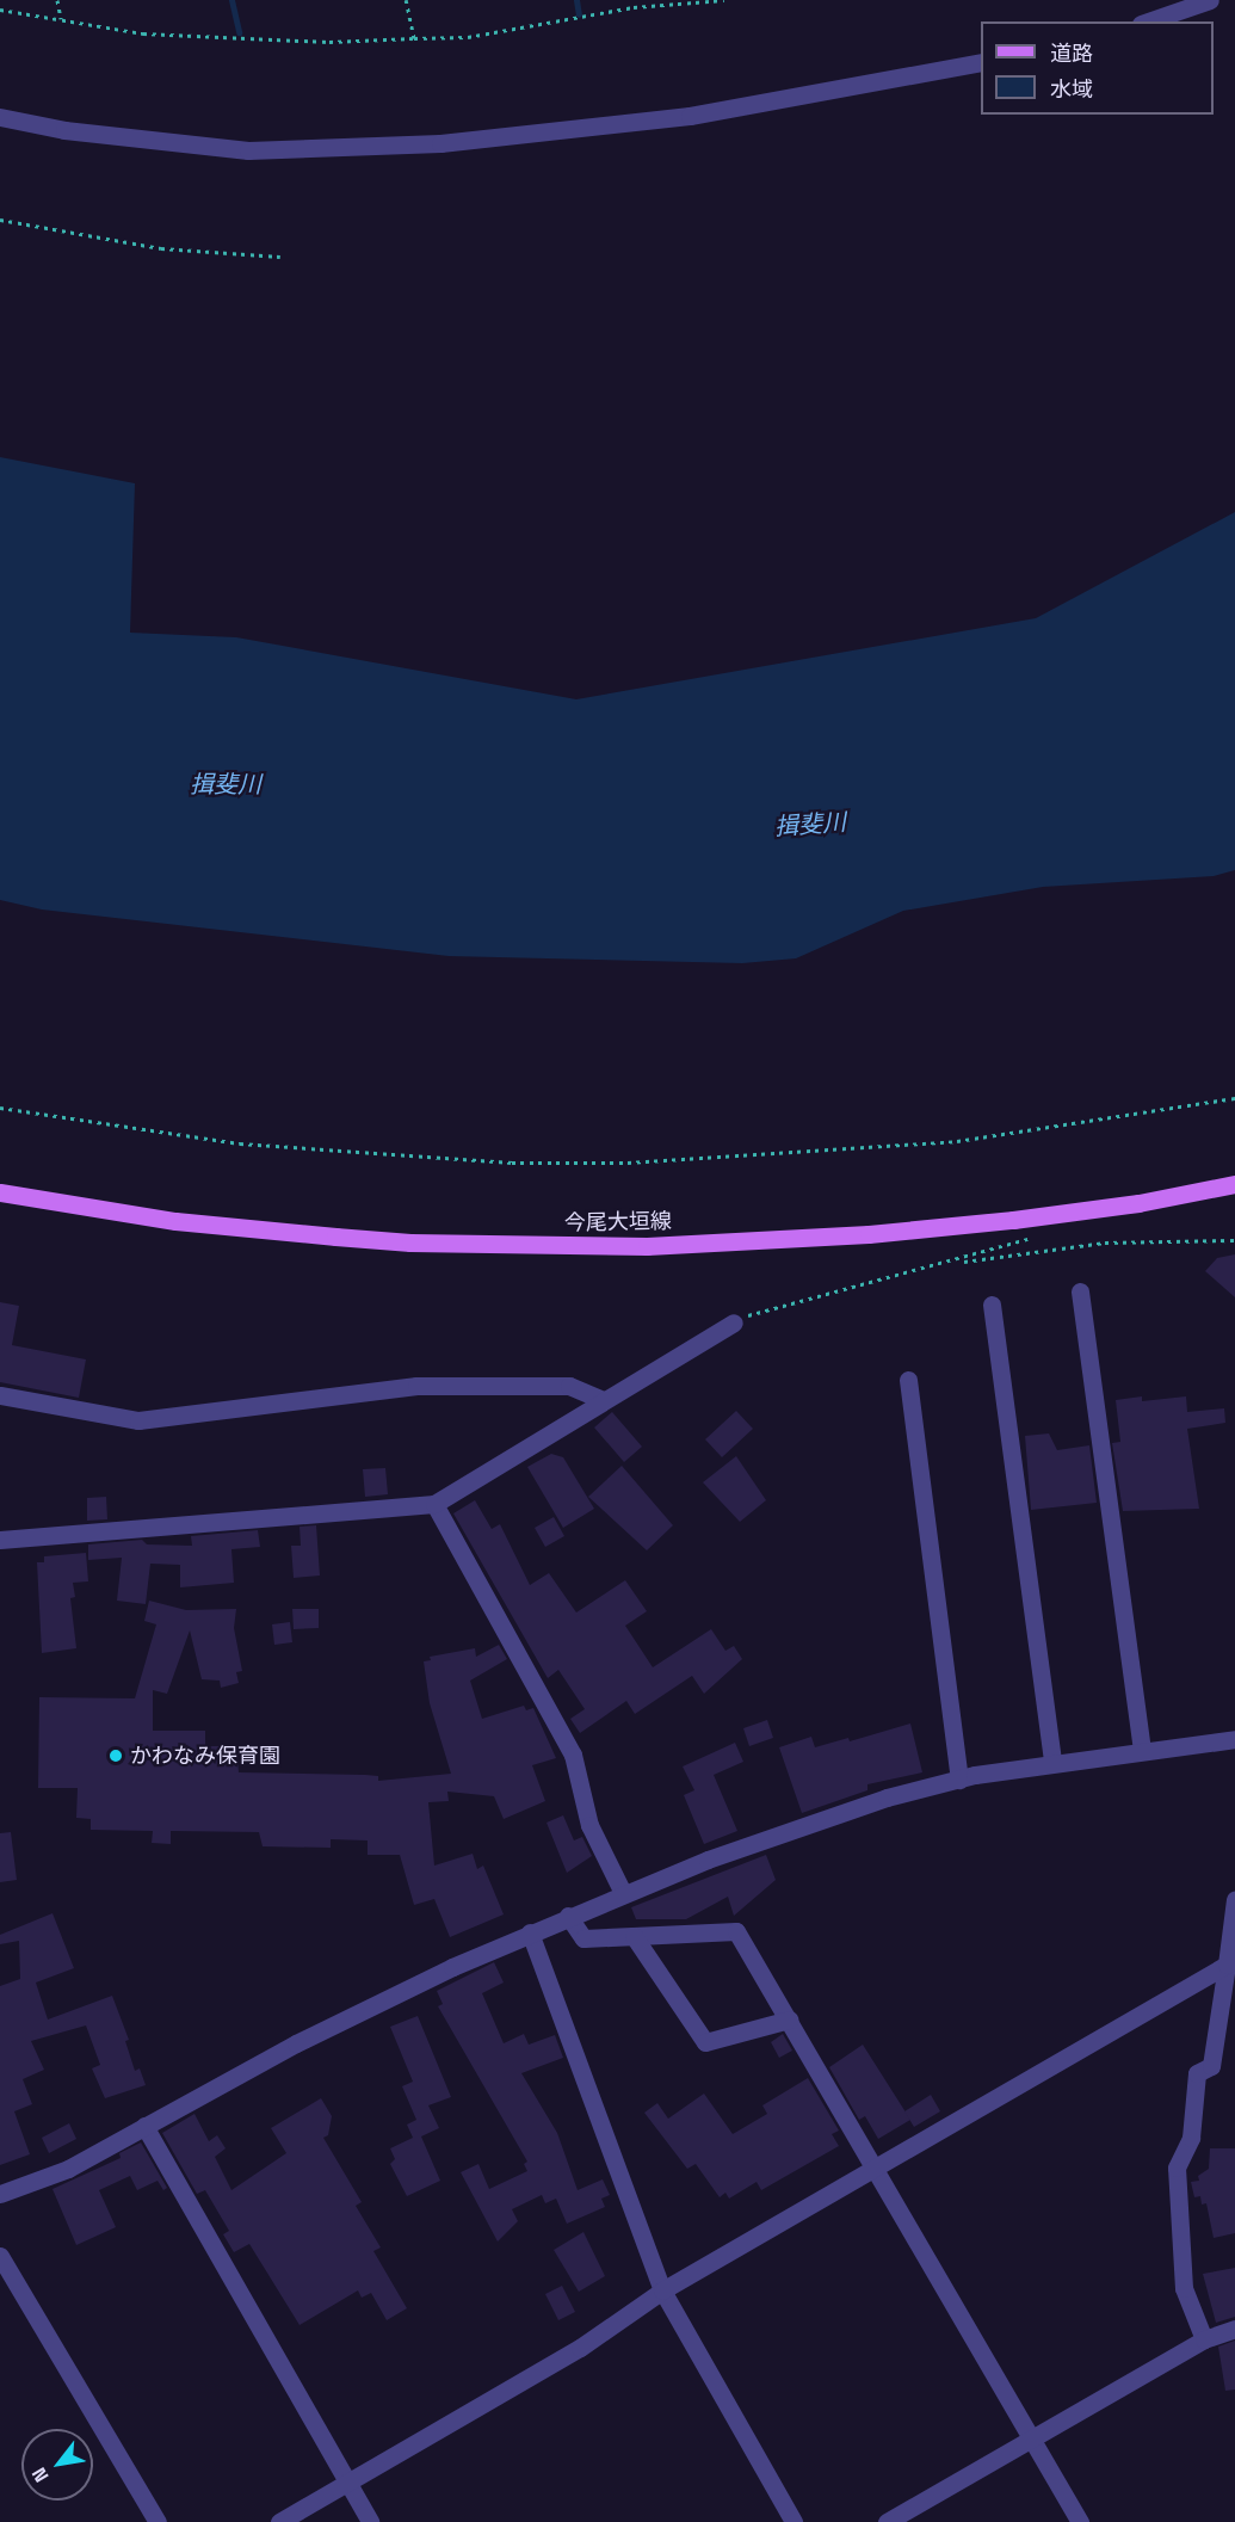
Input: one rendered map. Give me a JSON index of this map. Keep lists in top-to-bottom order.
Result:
{
  "streets": {
    "main road": ["今尾大垣線"]
  },
  "water": ["揖斐川"],
  "places": ["かわなみ保育園"],
  "legend": ["道路", "水域"],
  "north": "bottom left"
}
